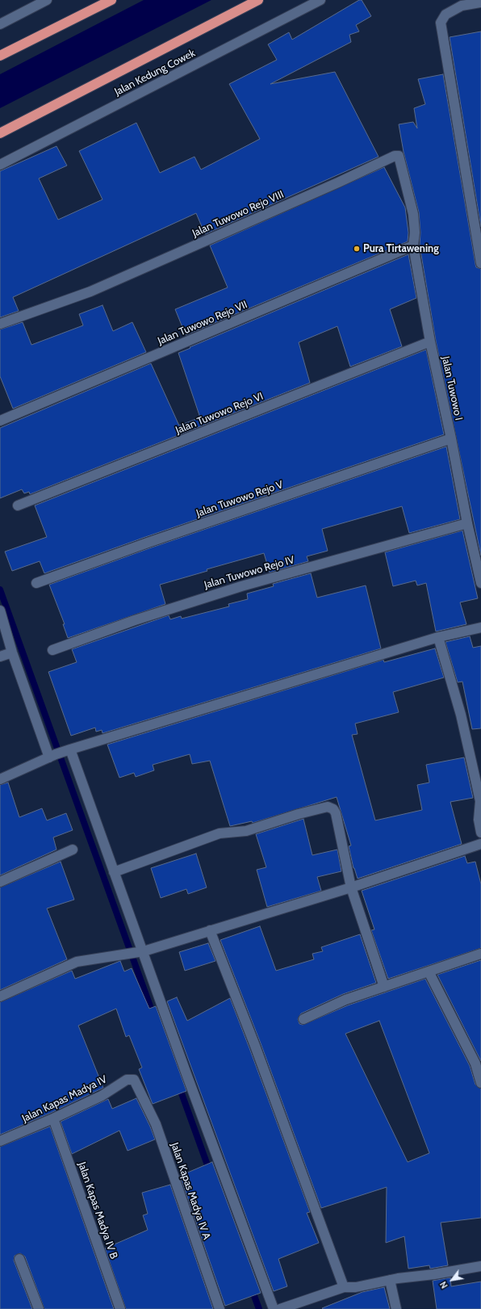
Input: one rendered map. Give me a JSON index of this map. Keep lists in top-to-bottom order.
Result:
{
  "streets": {
    "highway": ["Jalan Kedung Cowek"],
    "street": [
      "Jalan Tuwowo Rejo VIII",
      "Jalan Tuwowo Rejo VII",
      "Jalan Tuwowo I",
      "Jalan Tuwowo Rejo VI",
      "Jalan Tuwowo Rejo V",
      "Jalan Tuwowo Rejo IV",
      "Jalan Kapas Madya IV",
      "Jalan Kapas Madya IV A",
      "Jalan Kapas Madya IV B"
    ]
  },
  "crossings": [
    ["Jalan Tuwowo Rejo VIII", "Jalan Tuwowo Rejo VII"],
    ["Jalan Tuwowo Rejo VIII", "Jalan Tuwowo I"],
    ["Jalan Tuwowo Rejo VII", "Jalan Tuwowo I"],
    ["Jalan Tuwowo I", "Jalan Tuwowo Rejo VI"],
    ["Jalan Tuwowo I", "Jalan Tuwowo Rejo V"],
    ["Jalan Tuwowo I", "Jalan Tuwowo Rejo IV"],
    ["Jalan Kapas Madya IV", "Jalan Kapas Madya IV A"],
    ["Jalan Kapas Madya IV", "Jalan Kapas Madya IV B"]
  ],
  "places": ["Pura Tirtawening"],
  "north": "bottom left"
}
